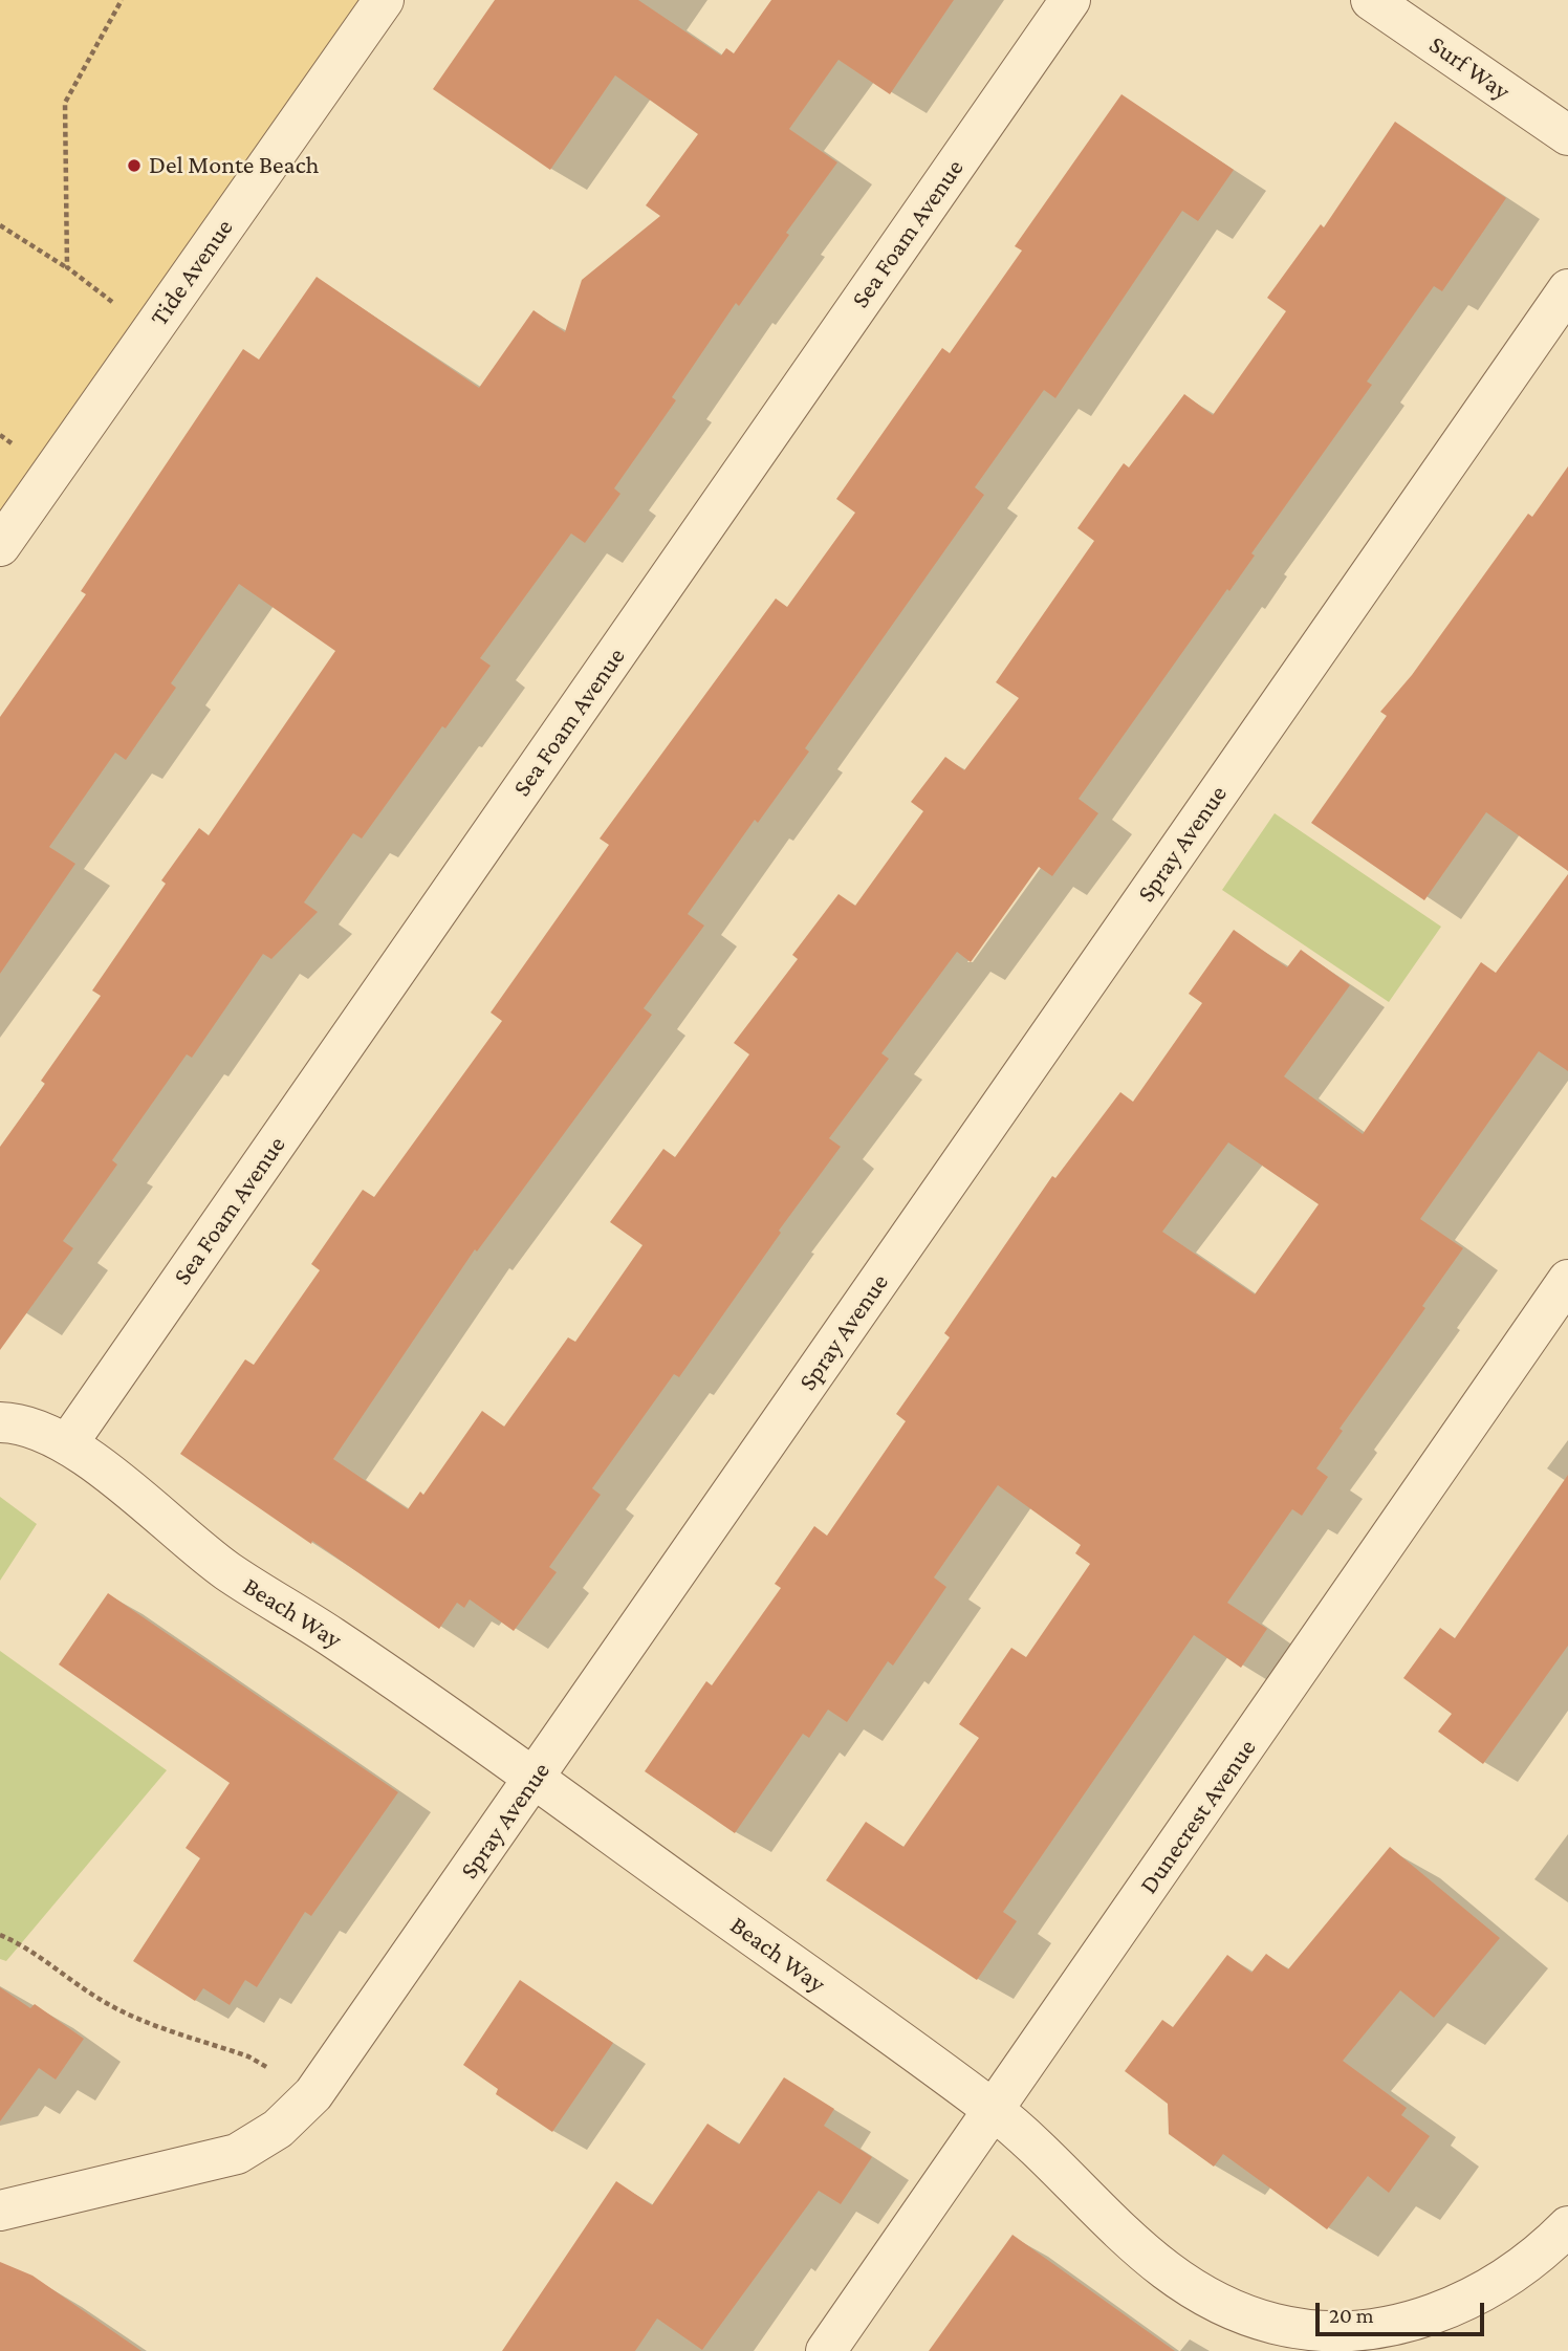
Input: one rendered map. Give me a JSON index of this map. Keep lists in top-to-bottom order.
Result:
{
  "streets": {
    "street": [
      "Surf Way",
      "Sea Foam Avenue",
      "Tide Avenue",
      "Spray Avenue",
      "Beach Way",
      "Dunecrest Avenue"
    ]
  },
  "crossings": [
    ["Sea Foam Avenue", "Beach Way"],
    ["Spray Avenue", "Beach Way"],
    ["Beach Way", "Dunecrest Avenue"]
  ],
  "places": ["Del Monte Beach"],
  "scale_bar": "20 m"
}
